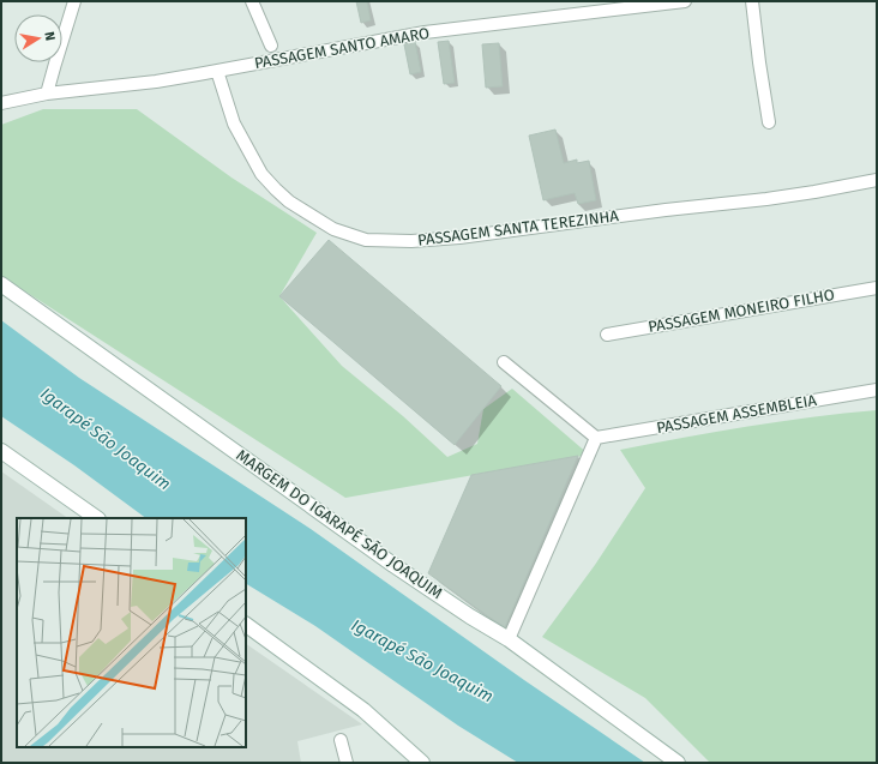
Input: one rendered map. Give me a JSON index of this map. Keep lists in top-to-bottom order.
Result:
{
  "streets": {
    "street": [
      "PASSAGEM SANTO AMARO",
      "PASSAGEM SANTA TEREZINHA",
      "PASSAGEM MONEIRO FILHO",
      "PASSAGEM ASSEMBLEIA",
      "MARGEM DO IGARAPÉ SÃO JOAQUIM"
    ]
  },
  "crossings": [
    ["PASSAGEM SANTO AMARO", "PASSAGEM SANTA TEREZINHA"]
  ],
  "water": ["Igarapé São Joaquim"],
  "north": "right"
}
